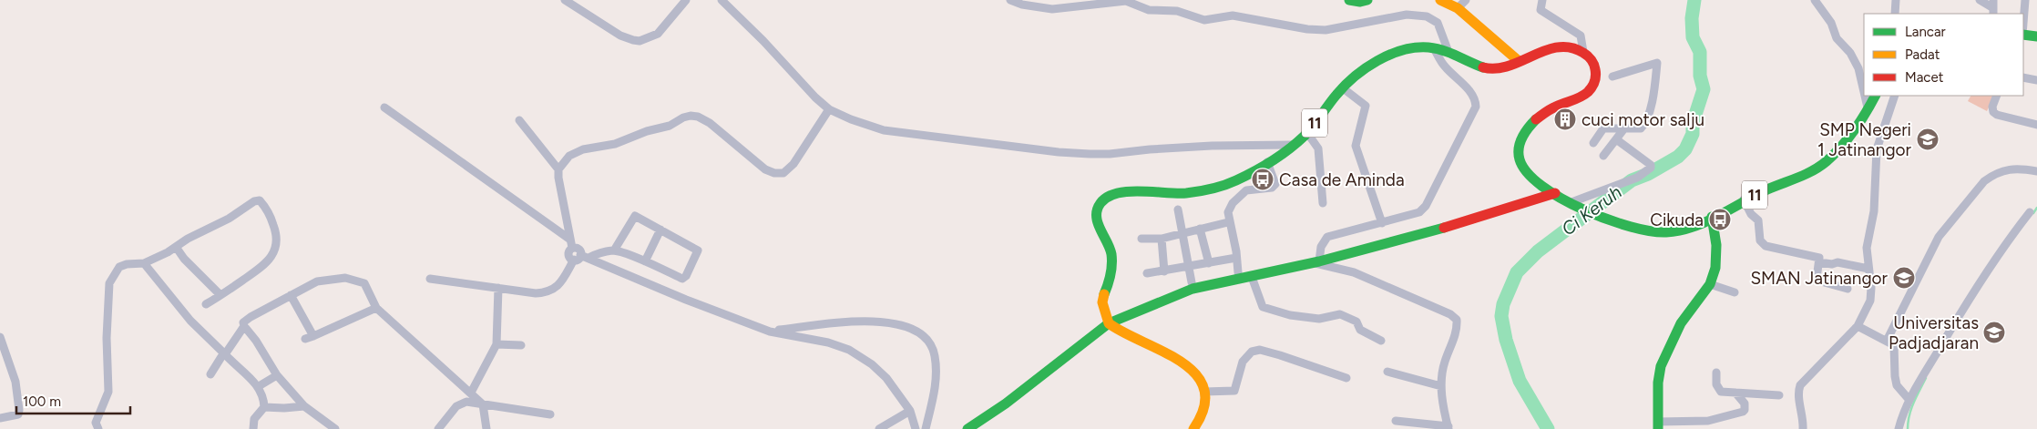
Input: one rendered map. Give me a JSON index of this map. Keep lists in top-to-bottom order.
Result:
{
  "streets": {
    "main road": ["11"]
  },
  "water": ["Ci Keruh"],
  "places": {
    "building": ["cuci motor salju"],
    "school or university": ["SMP Negeri 1 Jatinangor", "SMAN Jatinangor", "Universitas Padjadjaran"],
    "bus stop": ["Casa de Aminda", "Cikuda"]
  },
  "legend": ["Lancar", "Padat", "Macet"],
  "scale_bar": "100 m"
}
